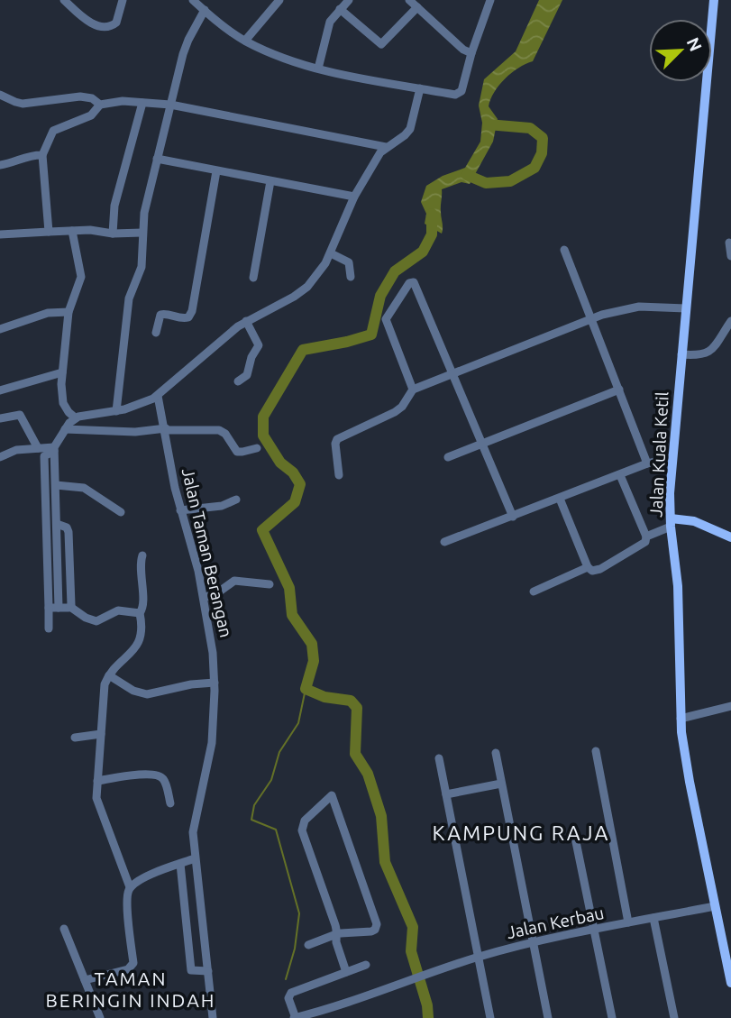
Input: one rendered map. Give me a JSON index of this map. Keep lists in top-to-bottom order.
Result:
{
  "streets": {
    "main road": ["Jalan Kuala Ketil"],
    "street": ["Jalan Taman Berangan", "Jalan Kerbau"]
  },
  "crossings": [
    ["Jalan Kuala Ketil", "Jalan Kerbau"]
  ],
  "districts": ["KAMPUNG RAJA", "TAMAN BERINGIN INDAH"],
  "north": "top right"
}
